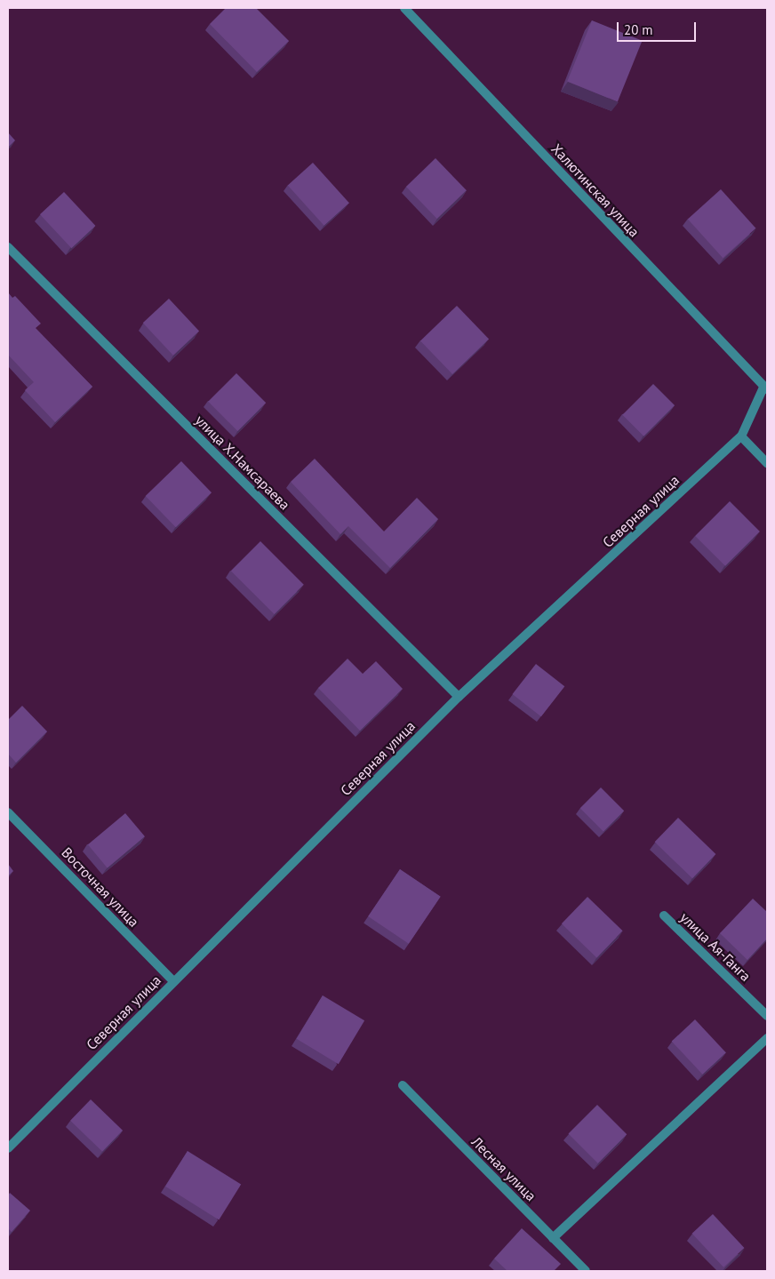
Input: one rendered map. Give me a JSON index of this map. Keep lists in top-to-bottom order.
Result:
{
  "streets": {
    "street": [
      "Халютинская улица",
      "улица Х.Намсараева",
      "Северная улица",
      "Восточная улица",
      "улица Ая-Ганга",
      "Лесная улица"
    ]
  },
  "crossings": [
    ["Халютинская улица", "Северная улица"],
    ["улица Х.Намсараева", "Северная улица"],
    ["Северная улица", "Восточная улица"]
  ],
  "scale_bar": "20 m"
}
